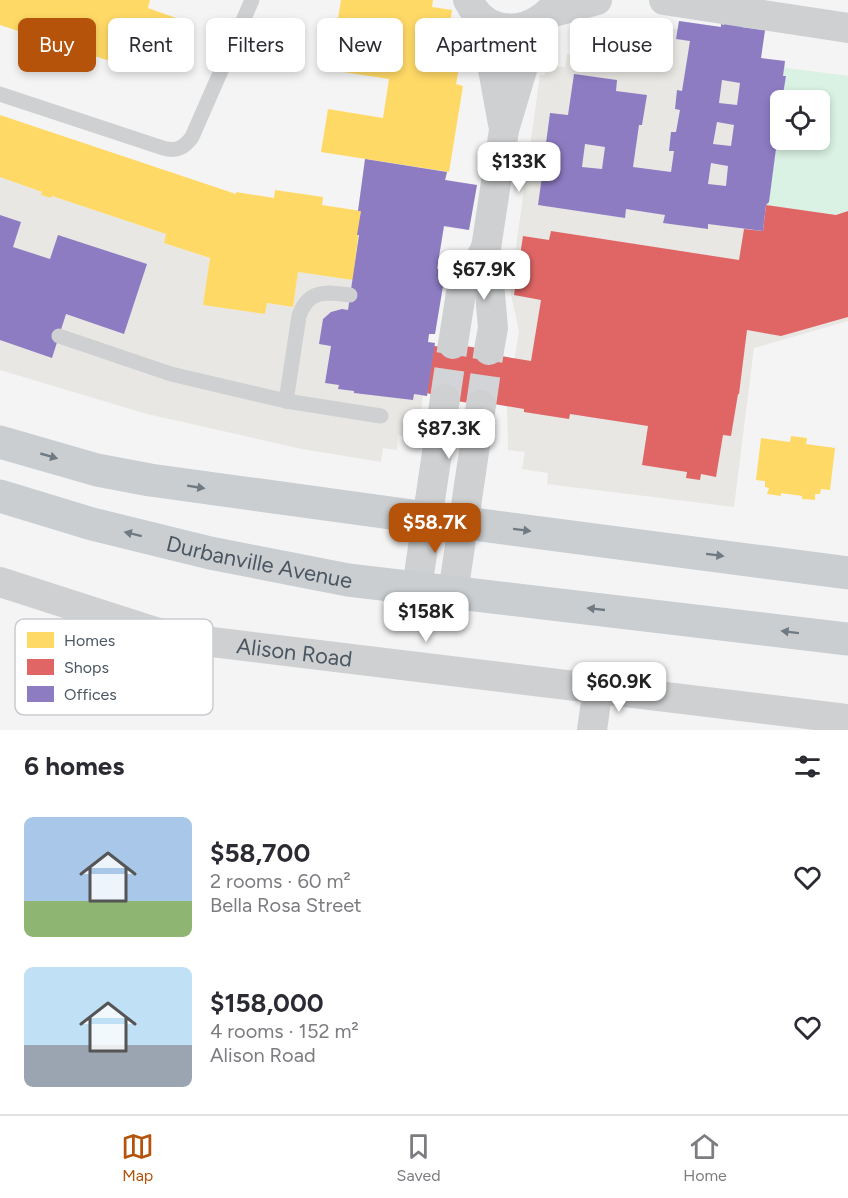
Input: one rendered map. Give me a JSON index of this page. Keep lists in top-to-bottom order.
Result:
{
  "streets": {
    "main road": ["Durbanville Avenue"],
    "street": ["Alison Road"]
  },
  "legend": ["Homes", "Shops", "Offices"],
  "page": {
    "chip": [
      "Buy",
      "Rent",
      "Filters",
      "New",
      "Apartment",
      "House"
    ],
    "price": [
      "$133K",
      "$67.9K",
      "$87.3K",
      "$58.7K",
      "$158K",
      "$60.9K"
    ],
    "heading": "6 homes",
    "list": [
      {
        "name": "$58,700",
        "note": "2 rooms · 60 m² · Bella Rosa Street"
      },
      {
        "name": "$158,000",
        "note": "4 rooms · 152 m² · Alison Road"
      }
    ],
    "tabs": ["Map", "Saved", "Home"]
  }
}
